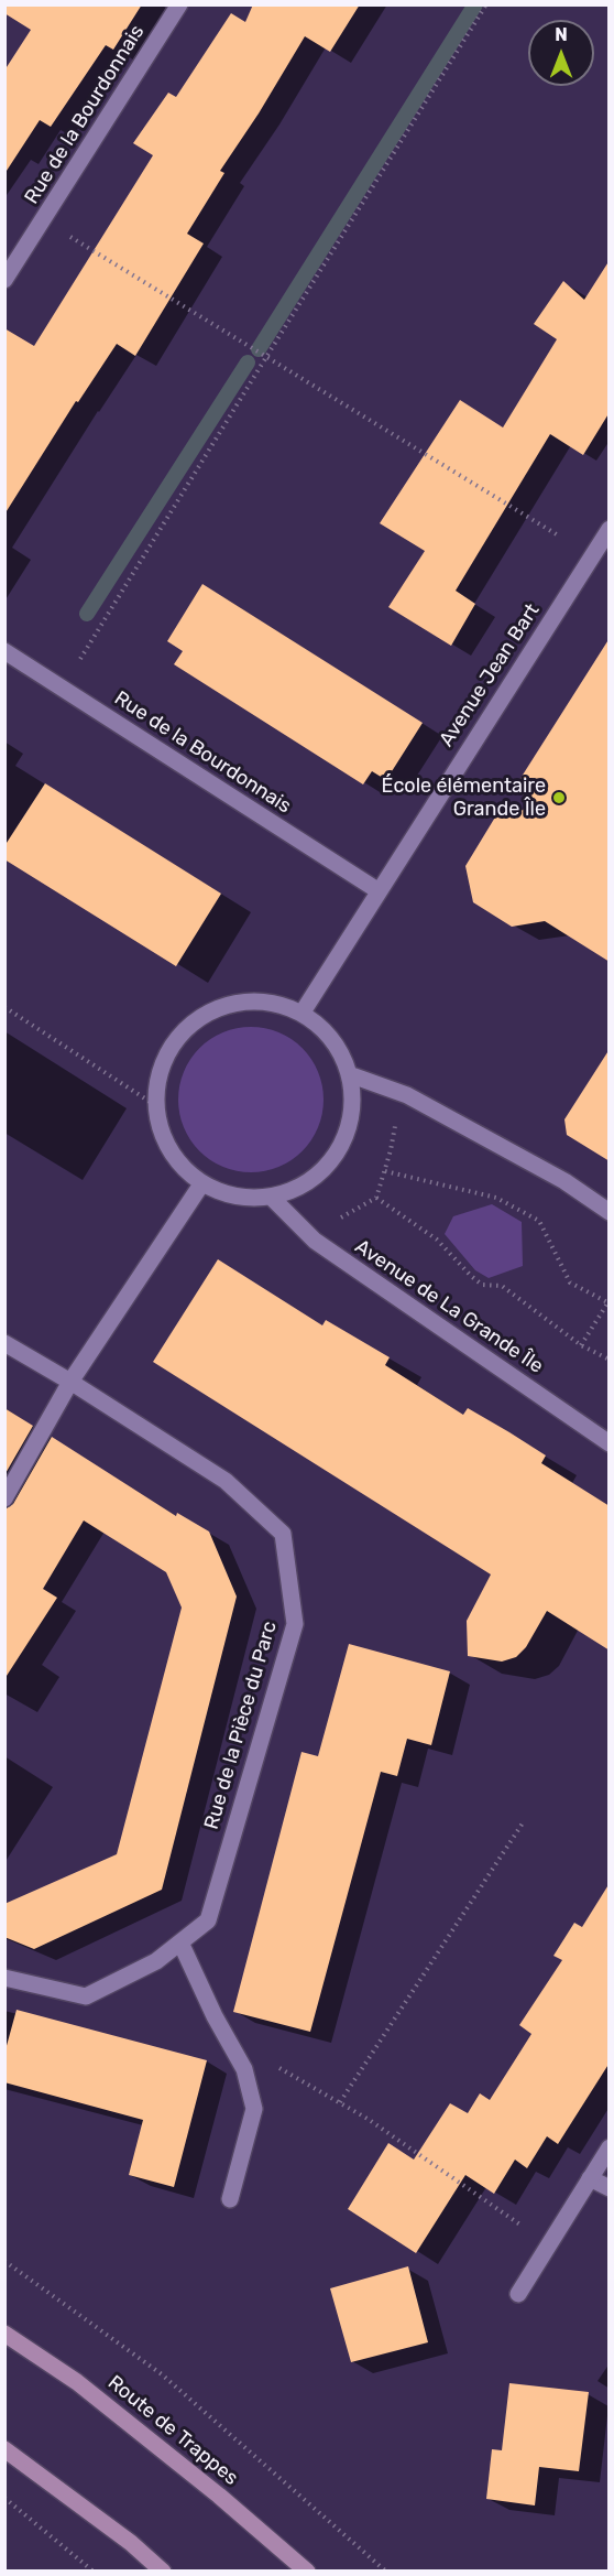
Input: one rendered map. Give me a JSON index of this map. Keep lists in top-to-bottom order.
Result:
{
  "streets": {
    "main road": ["Route de Trappes"],
    "street": [
      "Rue de la Bourdonnais",
      "Avenue Jean Bart",
      "Avenue de La Grande Île",
      "Rue de la Pièce du Parc"
    ]
  },
  "crossings": [
    ["Rue de la Bourdonnais", "Avenue Jean Bart"],
    ["Avenue Jean Bart", "Avenue de La Grande Île"]
  ],
  "places": ["École élémentaire Grande Île"],
  "north": "top"
}
